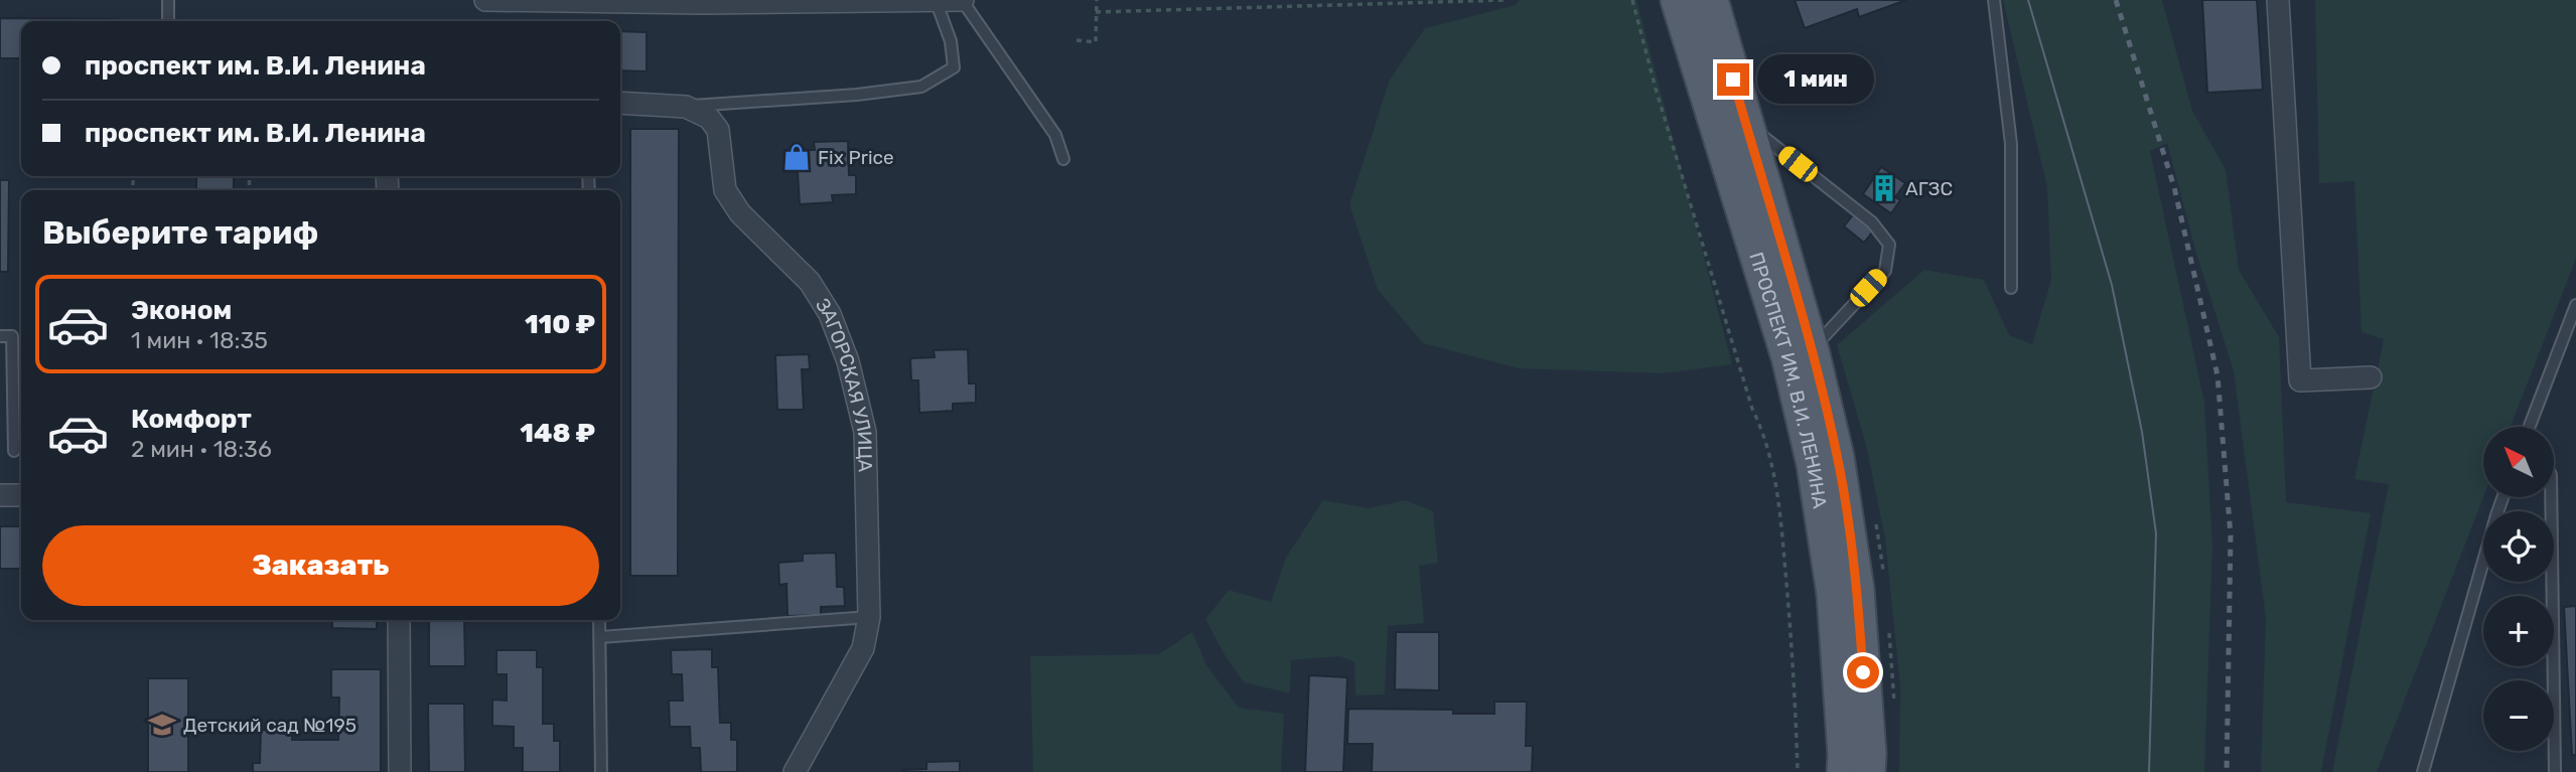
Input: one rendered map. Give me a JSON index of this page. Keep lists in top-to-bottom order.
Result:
{
  "streets": {
    "main road": ["ПРОСПЕКТ ИМ. В.И. ЛЕНИНА"],
    "street": ["ЗАГОРСКАЯ УЛИЦА"]
  },
  "places": {
    "shop": ["Fix Price"],
    "building": ["АГЗС"],
    "school or university": ["Детский сад №195"]
  },
  "north": "top left",
  "page": {
    "banner": ["проспект им. В.И. Ленина", "проспект им. В.И. Ленина"],
    "bubble": "1 мин",
    "heading": "Выберите тариф",
    "list": [
      {
        "name": "Эконом",
        "note": "1 мин · 18:35",
        "value": "110 ₽"
      },
      {
        "name": "Комфорт",
        "note": "2 мин · 18:36",
        "value": "148 ₽"
      }
    ],
    "map_buttons": ["+", "−"],
    "buttons": "Заказать"
  }
}
